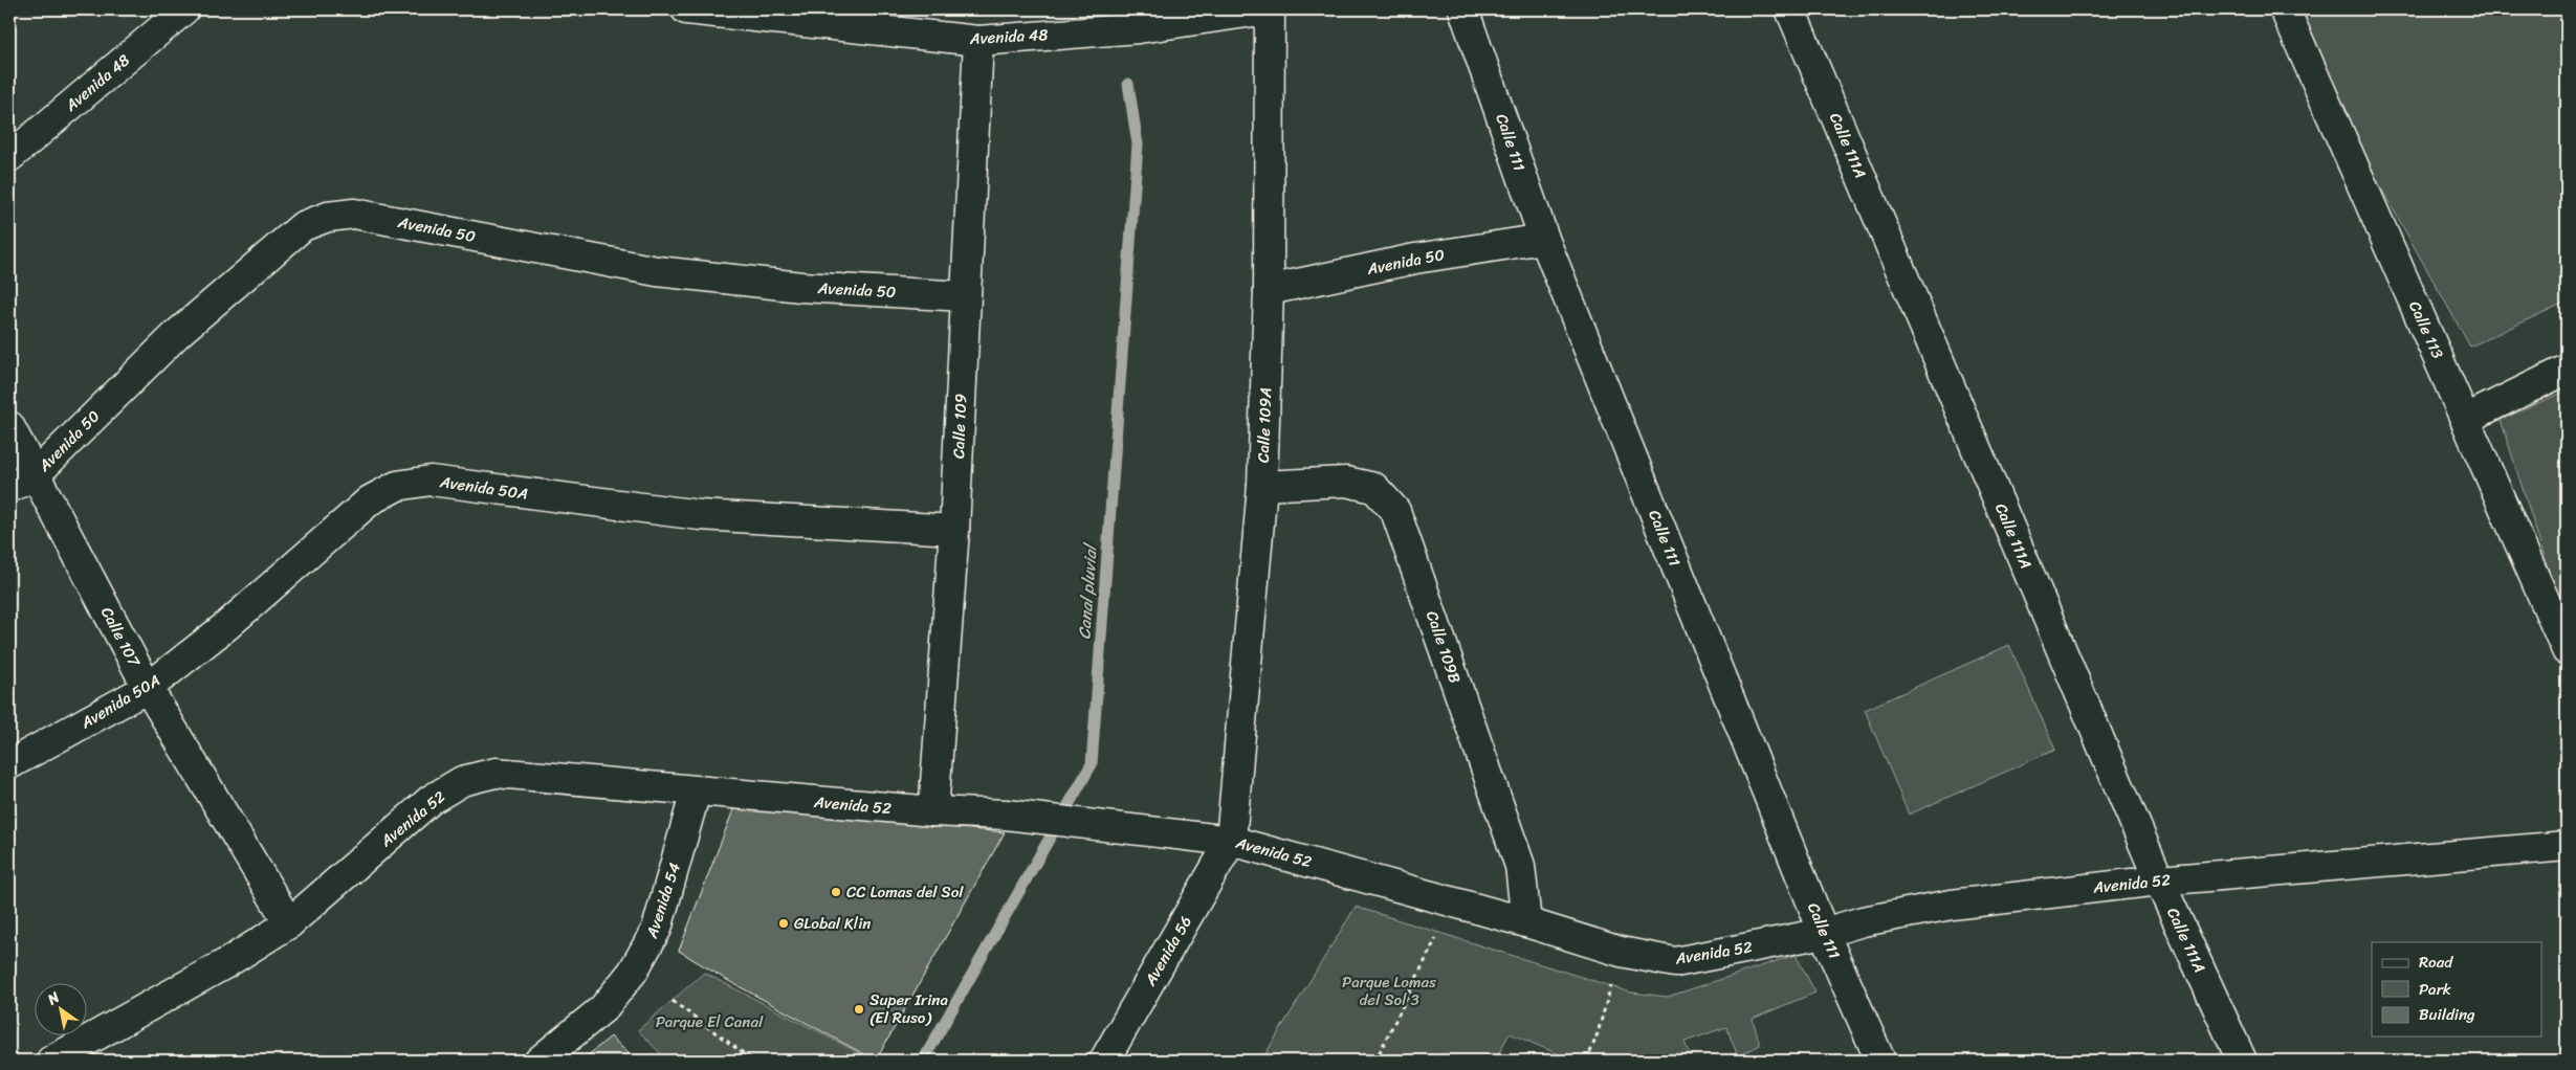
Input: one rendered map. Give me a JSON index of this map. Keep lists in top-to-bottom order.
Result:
{
  "streets": {
    "street": [
      "Avenida 48",
      "Calle 111",
      "Calle 111A",
      "Avenida 50",
      "Calle 113",
      "Calle 109A",
      "Calle 109",
      "Avenida 50A",
      "Calle 107",
      "Calle 109B",
      "Avenida 52",
      "Avenida 54",
      "Avenida 56"
    ]
  },
  "crossings": [
    ["Avenida 48", "Calle 109A"],
    ["Avenida 48", "Calle 109"],
    ["Calle 111", "Avenida 50"],
    ["Calle 111", "Avenida 52"],
    ["Calle 111A", "Avenida 52"],
    ["Avenida 50", "Calle 109A"],
    ["Avenida 50", "Calle 109"],
    ["Avenida 50", "Calle 107"],
    ["Calle 109A", "Calle 109B"],
    ["Calle 109A", "Avenida 52"],
    ["Calle 109A", "Avenida 56"],
    ["Calle 109", "Avenida 50A"],
    ["Calle 109", "Avenida 52"],
    ["Avenida 50A", "Calle 107"],
    ["Calle 107", "Avenida 52"],
    ["Calle 109B", "Avenida 52"],
    ["Avenida 52", "Avenida 54"],
    ["Avenida 52", "Avenida 56"]
  ],
  "water": ["Canal pluvial"],
  "parks": ["Parque Lomas del Sol 3", "Parque El Canal"],
  "places": ["CC Lomas del Sol", "GLobal Klin", "Super Irina (El Ruso)"],
  "legend": ["Road", "Park", "Building"],
  "north": "top left"
}
